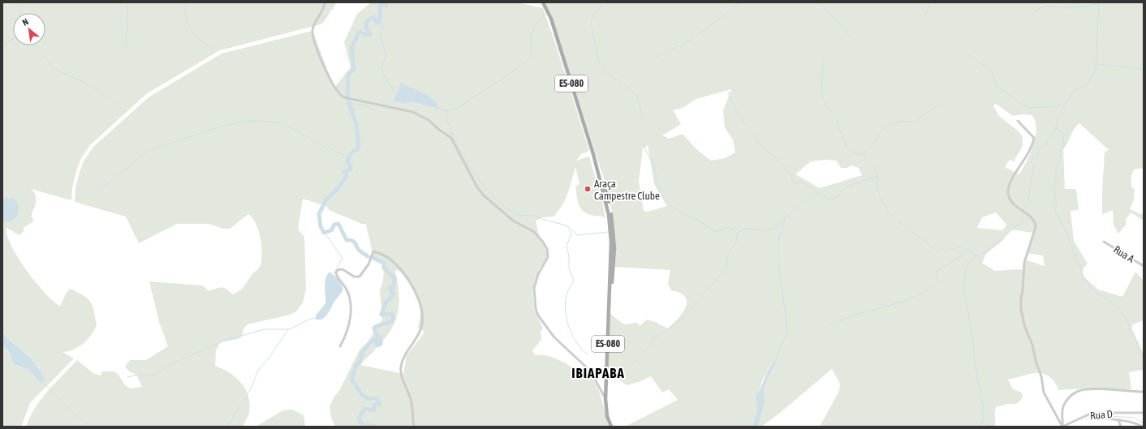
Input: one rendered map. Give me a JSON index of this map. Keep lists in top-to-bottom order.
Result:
{
  "streets": {
    "main road": ["ES-080"],
    "street": ["Rua A", "Rua D"]
  },
  "districts": ["IBIAPABA"],
  "places": ["Araça Campestre Clube"],
  "north": "top left"
}
